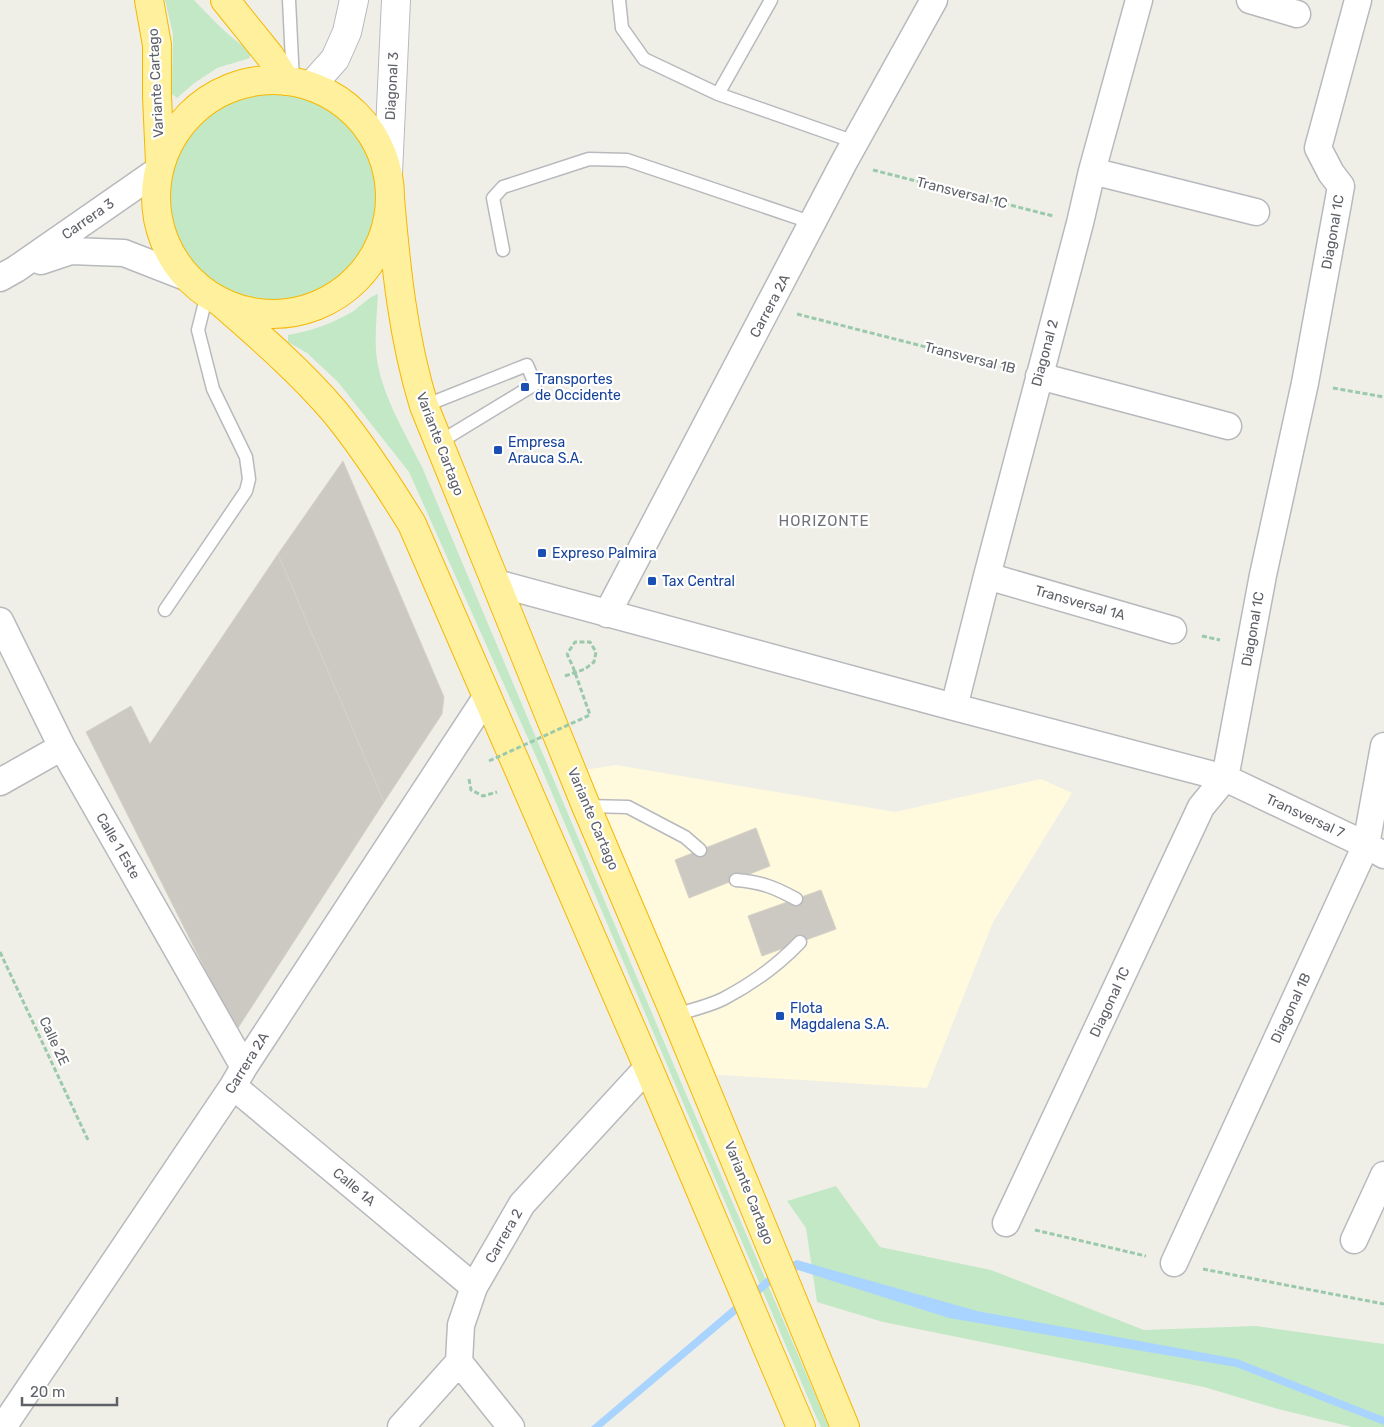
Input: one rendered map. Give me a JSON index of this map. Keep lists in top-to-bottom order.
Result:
{
  "streets": {
    "highway": ["Variante Cartago"],
    "main road": ["Diagonal 3"],
    "street": [
      "Carrera 3",
      "Diagonal 1C",
      "Carrera 2A",
      "Diagonal 2",
      "Transversal 1A",
      "Transversal 7",
      "Calle 1 Este",
      "Diagonal 1B",
      "Calle 1A",
      "Carrera 2"
    ],
    "path": ["Transversal 1C", "Transversal 1B", "Calle 2E"]
  },
  "crossings": [
    ["Variante Cartago", "Diagonal 3"],
    ["Variante Cartago", "Carrera 3"],
    ["Variante Cartago", "Transversal 7"],
    ["Transversal 1C", "Carrera 2A"],
    ["Transversal 1C", "Diagonal 2"],
    ["Diagonal 1C", "Transversal 7"],
    ["Carrera 2A", "Transversal 1B"],
    ["Carrera 2A", "Transversal 7"],
    ["Carrera 2A", "Calle 1 Este"],
    ["Carrera 2A", "Calle 1A"],
    ["Diagonal 2", "Transversal 1B"],
    ["Diagonal 2", "Transversal 1A"],
    ["Diagonal 2", "Transversal 7"],
    ["Transversal 7", "Diagonal 1B"],
    ["Calle 1 Este", "Calle 1A"],
    ["Calle 1A", "Carrera 2"]
  ],
  "districts": ["HORIZONTE"],
  "places": {
    "transit": [
      "Transportes de Occidente",
      "Empresa Arauca S.A.",
      "Expreso Palmira",
      "Tax Central",
      "Flota Magdalena S.A."
    ]
  },
  "scale_bar": "20 m"
}
